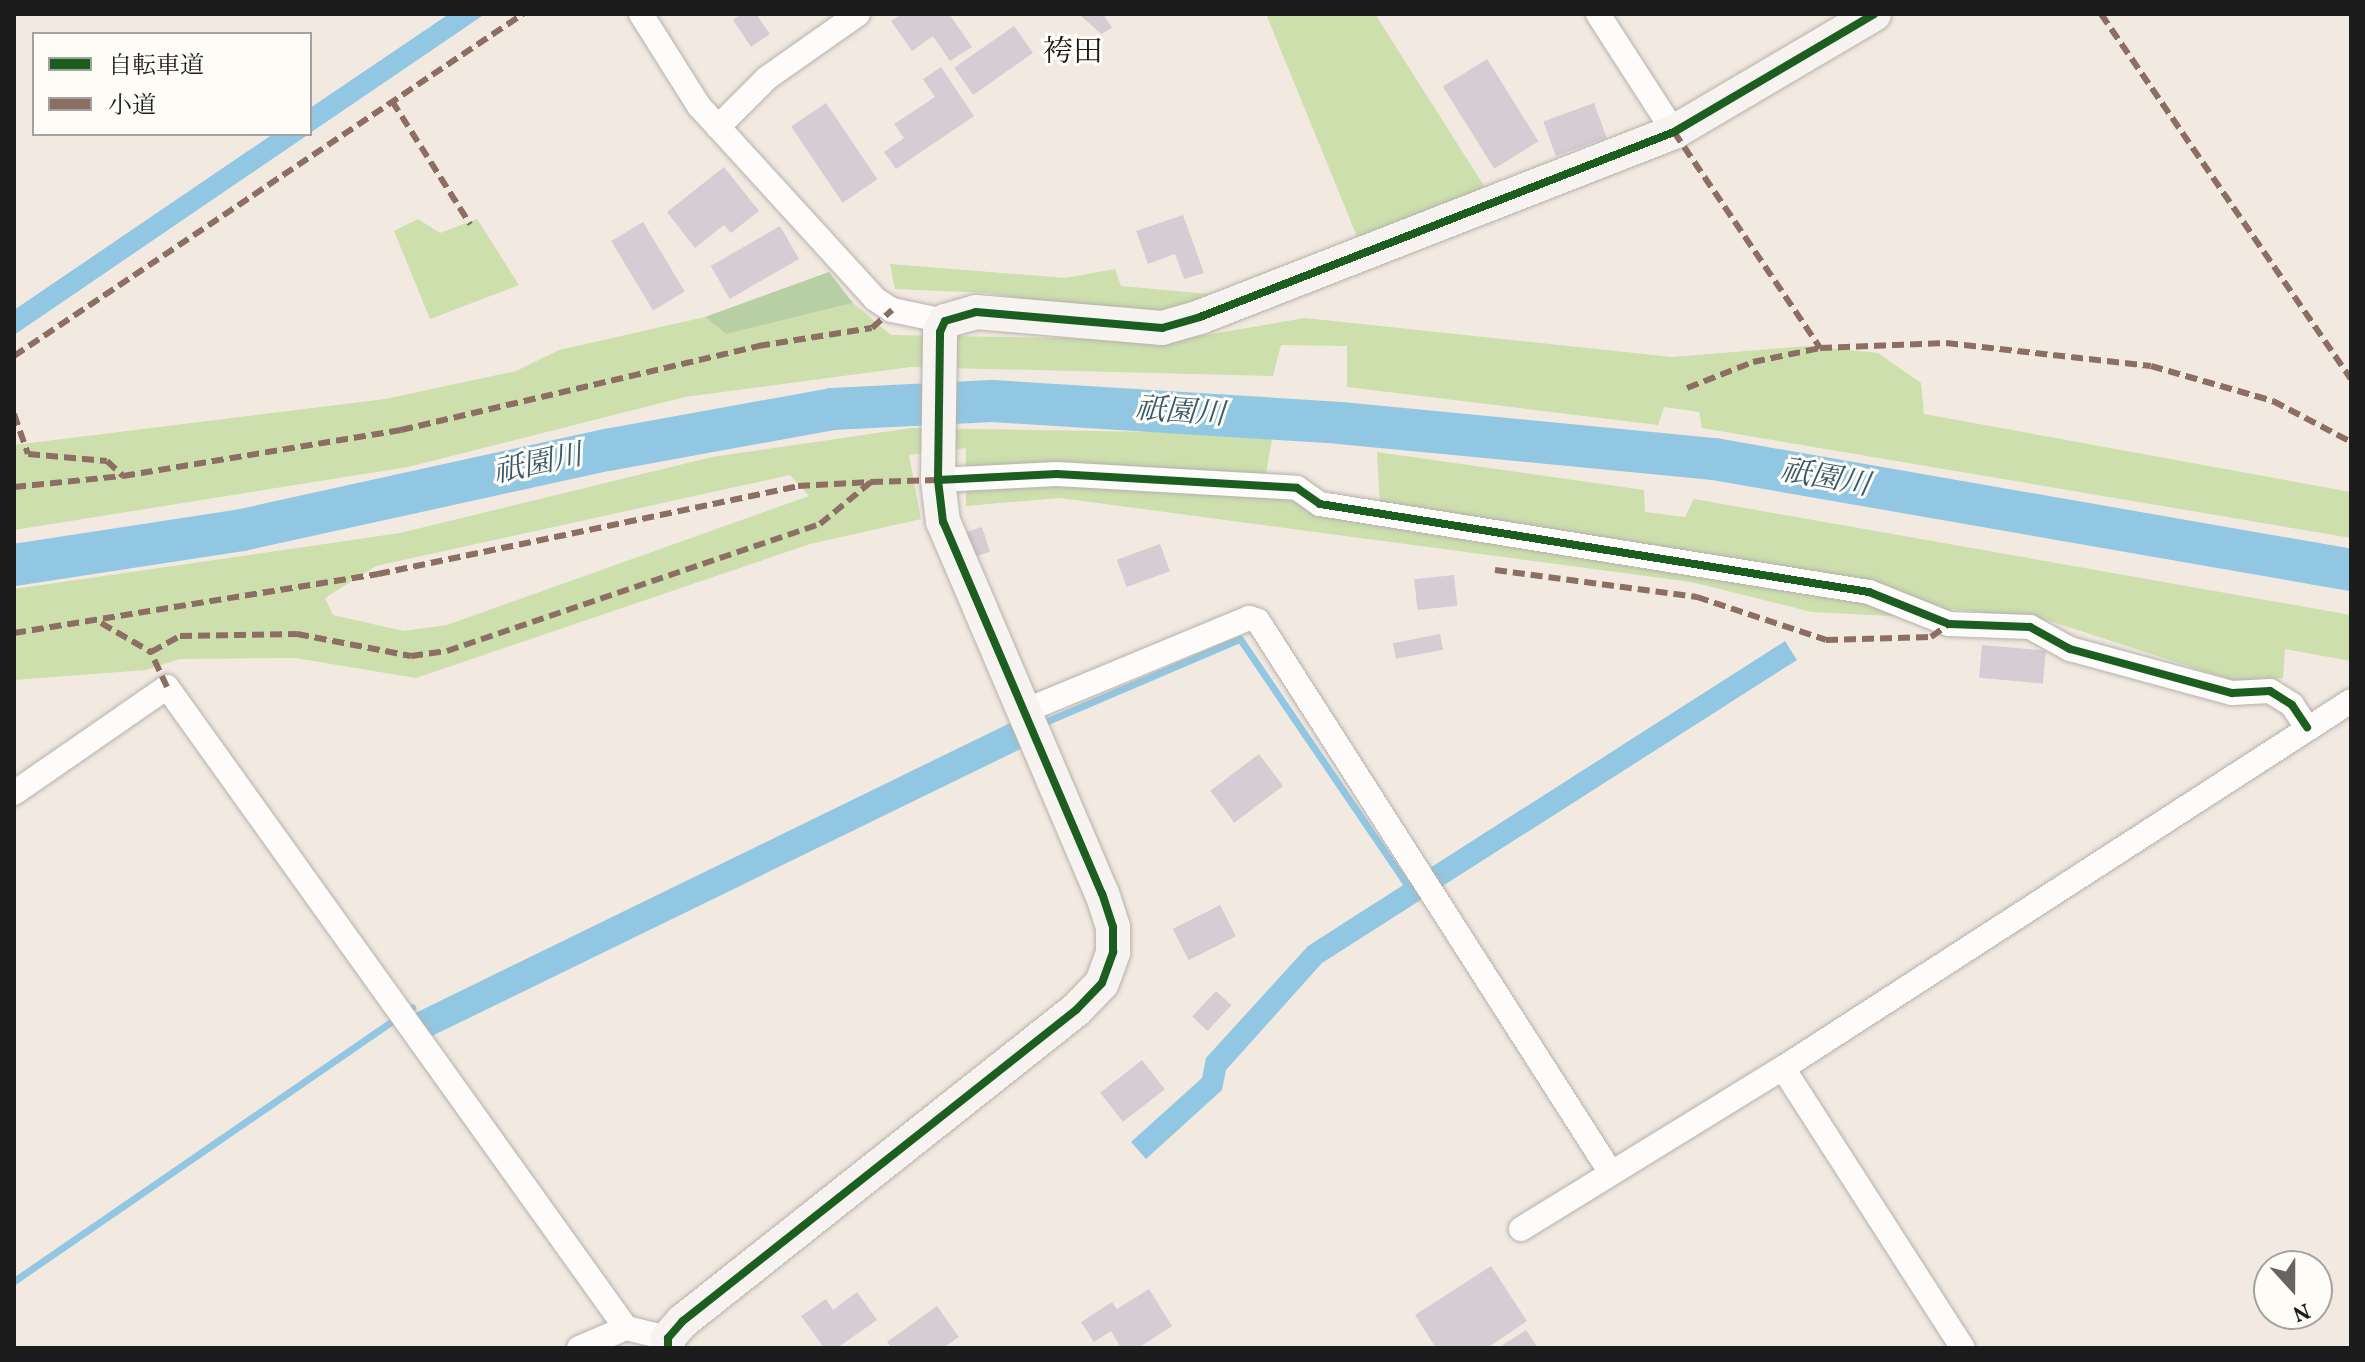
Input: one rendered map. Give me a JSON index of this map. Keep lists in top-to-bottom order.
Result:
{
  "districts": ["袴田"],
  "water": ["祇園川"],
  "legend": ["自転車道", "小道"],
  "north": "bottom"
}
